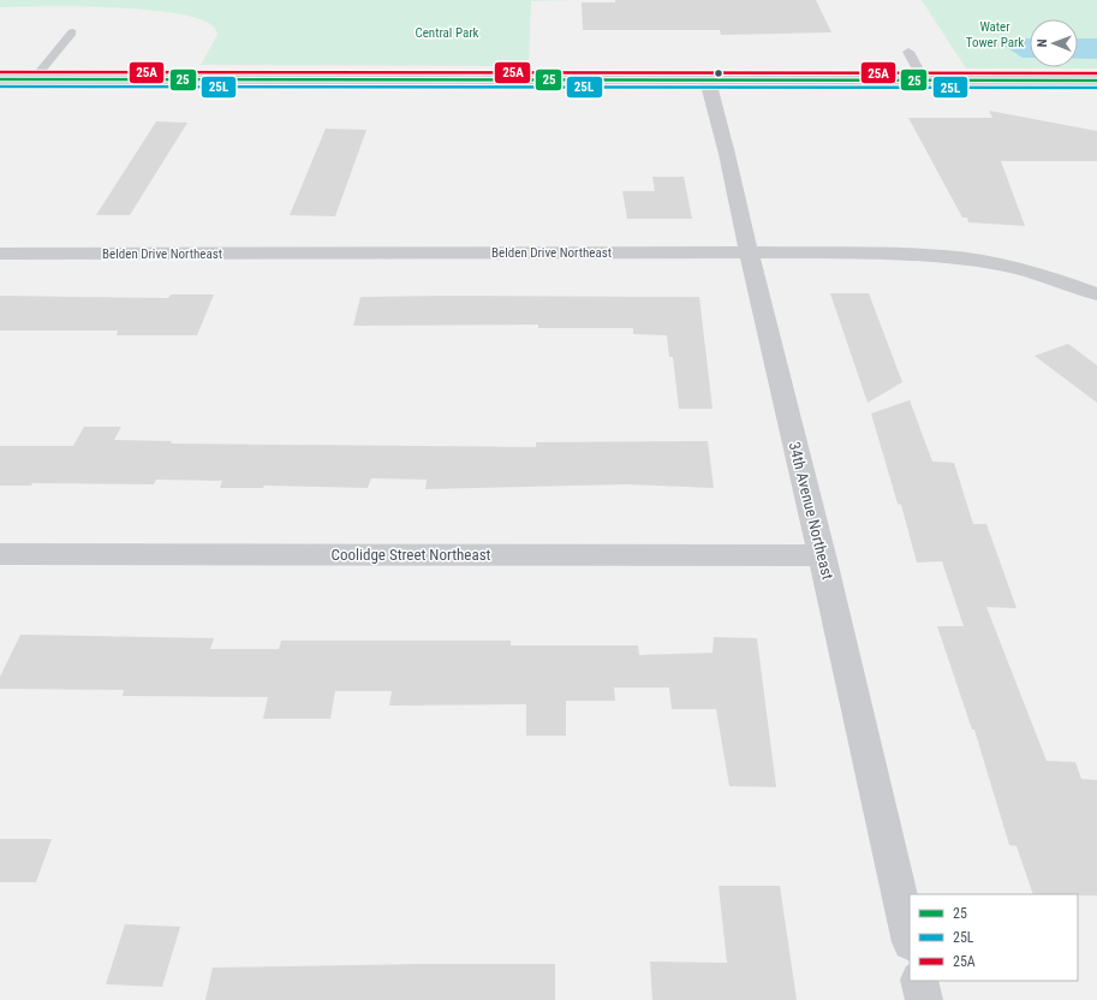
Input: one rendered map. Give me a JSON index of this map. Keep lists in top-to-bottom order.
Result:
{
  "streets": {
    "street": ["Belden Drive Northeast", "34th Avenue Northeast", "Coolidge Street Northeast"]
  },
  "crossings": [
    ["Belden Drive Northeast", "34th Avenue Northeast"],
    ["34th Avenue Northeast", "Coolidge Street Northeast"]
  ],
  "parks": ["Water Tower Park", "Central Park"],
  "lines": ["transit line 25A", "transit line 25", "transit line 25L"],
  "legend": ["25", "25L", "25A"],
  "north": "left"
}
